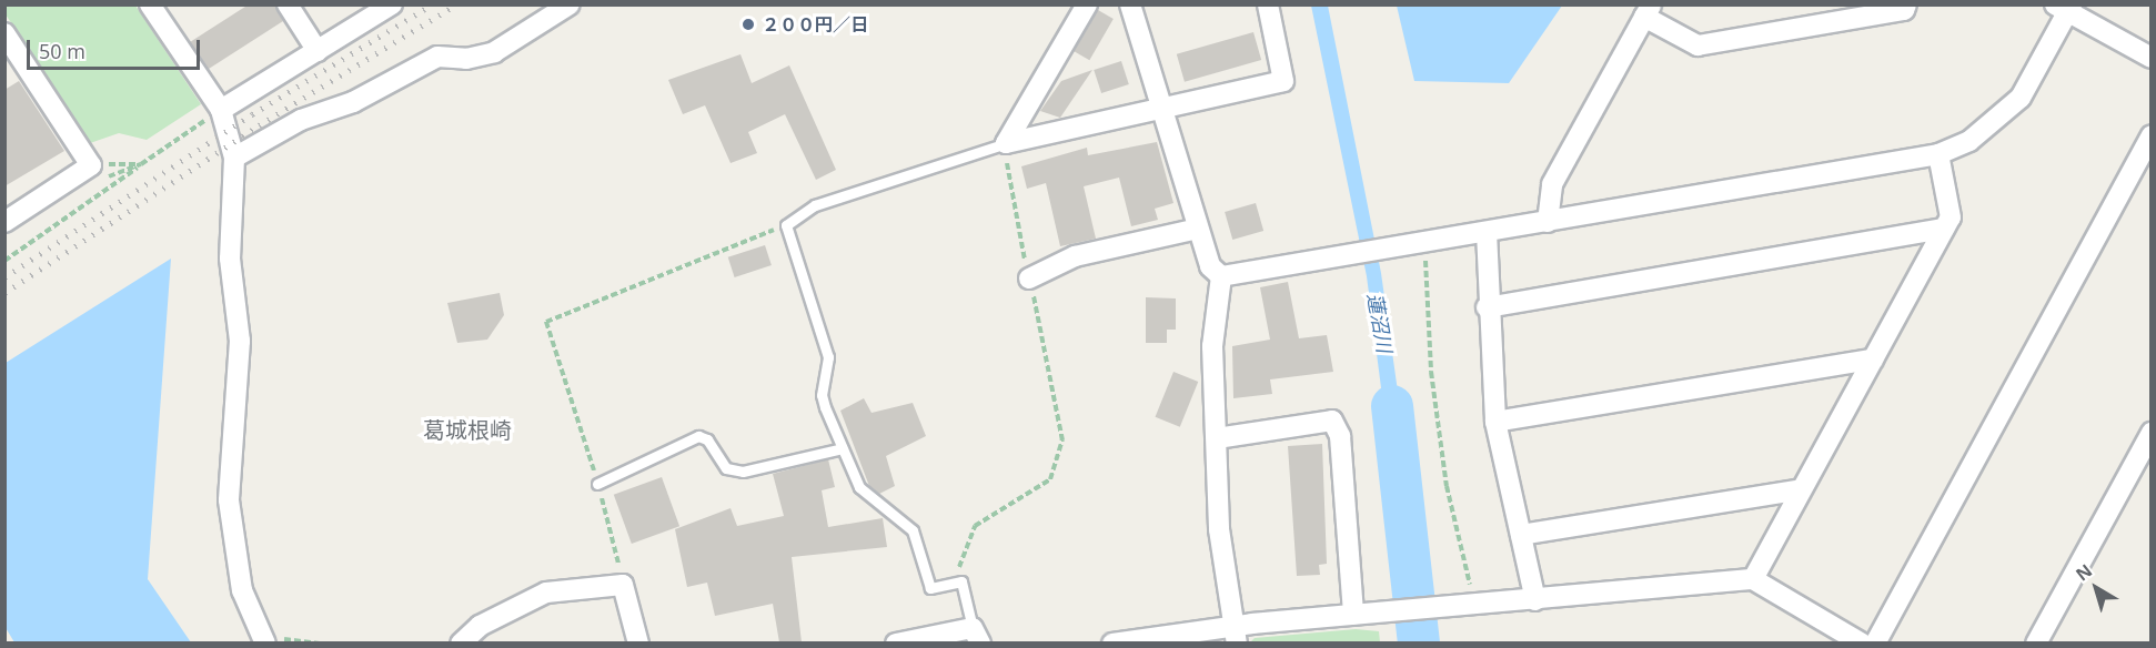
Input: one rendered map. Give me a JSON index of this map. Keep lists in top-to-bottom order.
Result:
{
  "districts": ["葛城根崎"],
  "water": ["蓮沼川"],
  "places": ["２００円／日"],
  "scale_bar": "50 m",
  "north": "top left"
}
